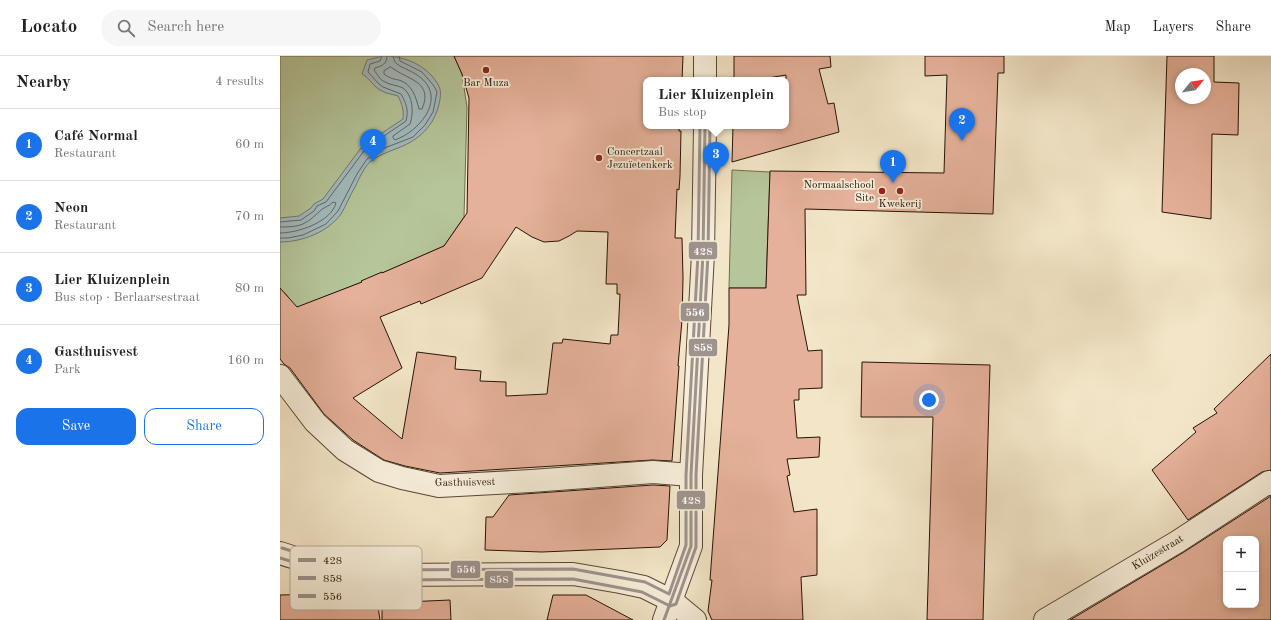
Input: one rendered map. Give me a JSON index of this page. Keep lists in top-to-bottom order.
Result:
{
  "streets": {
    "street": ["Gasthuisvest", "Kluizestraat"]
  },
  "places": [
    "Bar Muza",
    "Concertzaal Jezuïetenkerk",
    "Normaalschool Site",
    "Kwekerij"
  ],
  "lines": ["transit line 428", "transit line 858", "transit line 556"],
  "legend": ["428", "858", "556"],
  "north": "top right",
  "page": {
    "header": "Locato",
    "search": "Search here",
    "nav": ["Map", "Layers", "Share"],
    "heading": ["Nearby", "4 results"],
    "popup": ["Lier Kluizenplein", "Bus stop"],
    "list": [
      {
        "mark": "1",
        "name": "Café Normal",
        "note": "Restaurant",
        "value": "60 m"
      },
      {
        "mark": "2",
        "name": "Neon",
        "note": "Restaurant",
        "value": "70 m"
      },
      {
        "mark": "3",
        "name": "Lier Kluizenplein",
        "note": "Bus stop · Berlaarsestraat",
        "value": "80 m"
      },
      {
        "mark": "4",
        "name": "Gasthuisvest",
        "note": "Park",
        "value": "160 m"
      }
    ],
    "pins": [
      "2",
      "4",
      "3",
      "1"
    ],
    "buttons": ["Save", "Share"],
    "map_buttons": ["+", "−"]
  }
}
